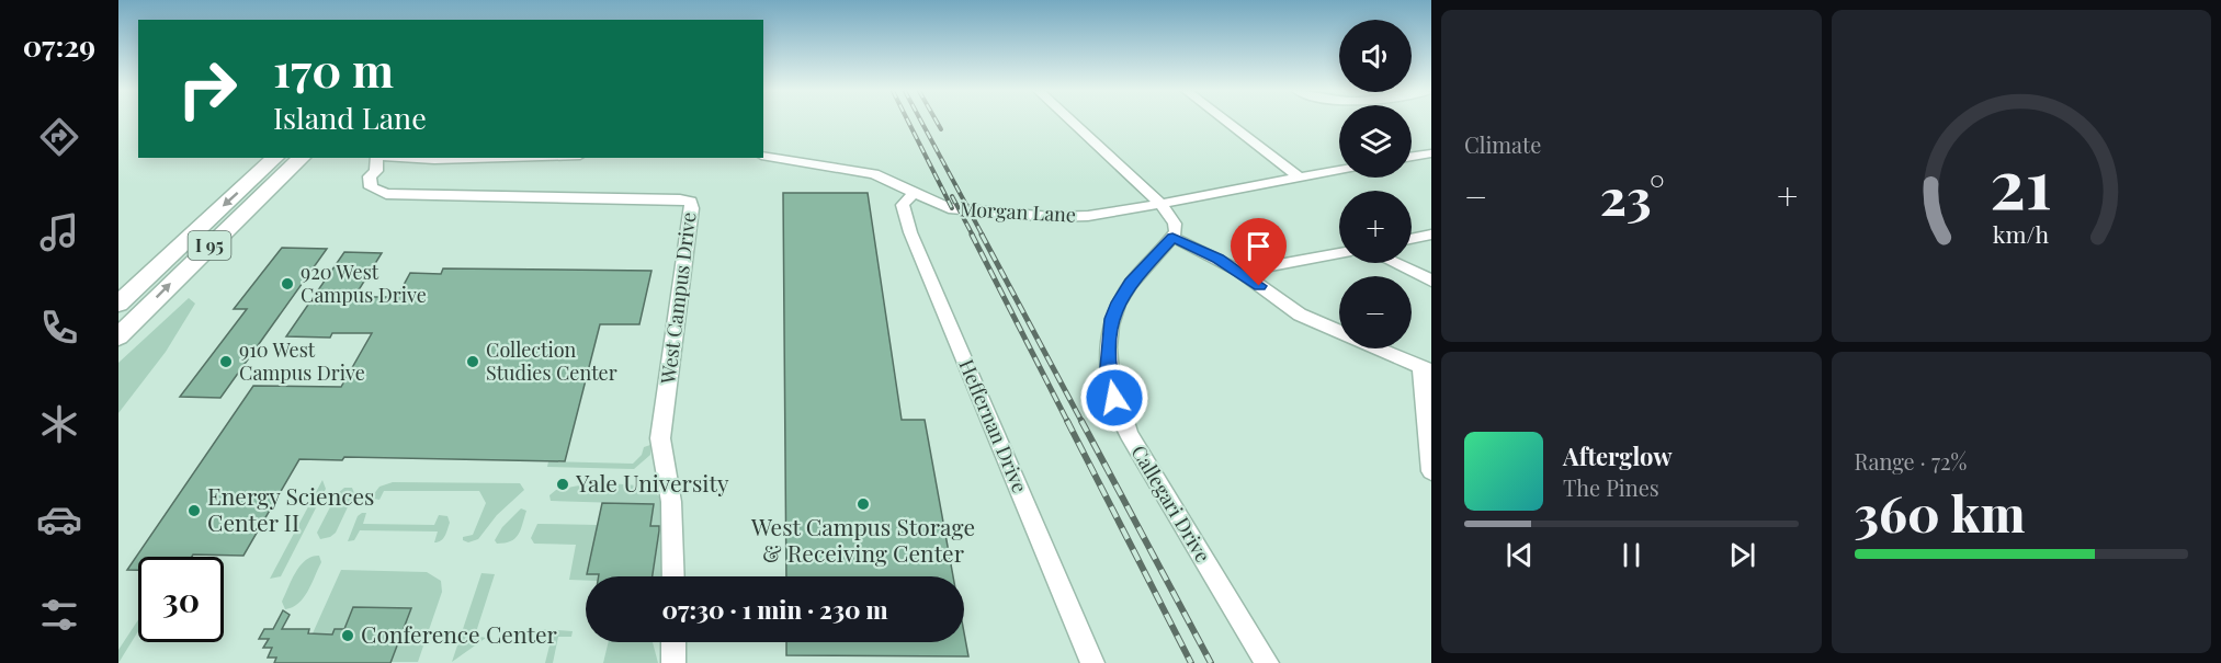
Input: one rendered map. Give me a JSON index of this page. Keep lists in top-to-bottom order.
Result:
{
  "streets": {
    "highway": ["I 95"],
    "street": [
      "Morgan Lane",
      "West Campus Drive",
      "Heffernan Drive",
      "Callegari Drive"
    ]
  },
  "crossings": [
    ["Morgan Lane", "Heffernan Drive"]
  ],
  "places": [
    "920 West Campus Drive",
    "910 West Campus Drive",
    "Collection Studies Center",
    "Yale University",
    "West Campus Storage & Receiving Center",
    "Energy Sciences Center II",
    "Conference Center"
  ],
  "page": {
    "tabs": "07:29",
    "tile": [
      "Climate",
      ["Range · 72%", "360 km"]
    ],
    "map_buttons": ["+", "−"],
    "turn": ["170 m", "Island Lane"],
    "heat": ["−", "23°", "+"],
    "song": ["Afterglow", "The Pines"],
    "limit": "30",
    "trip": "07:30 · 1 min · 230 m",
    "gauge": ["21", "km/h"]
  }
}
